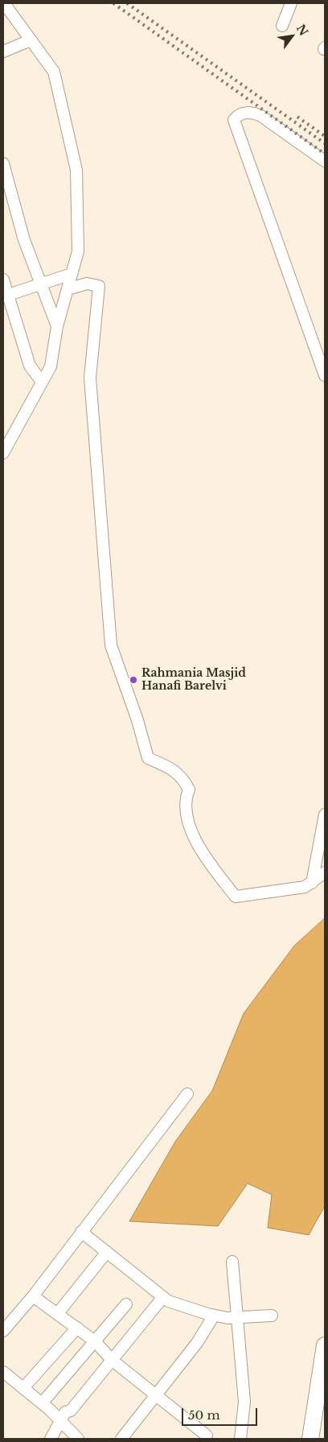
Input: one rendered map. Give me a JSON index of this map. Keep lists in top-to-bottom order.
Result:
{
  "places": ["Rahmania Masjid Hanafi Barelvi"],
  "scale_bar": "50 m",
  "north": "top right"
}
